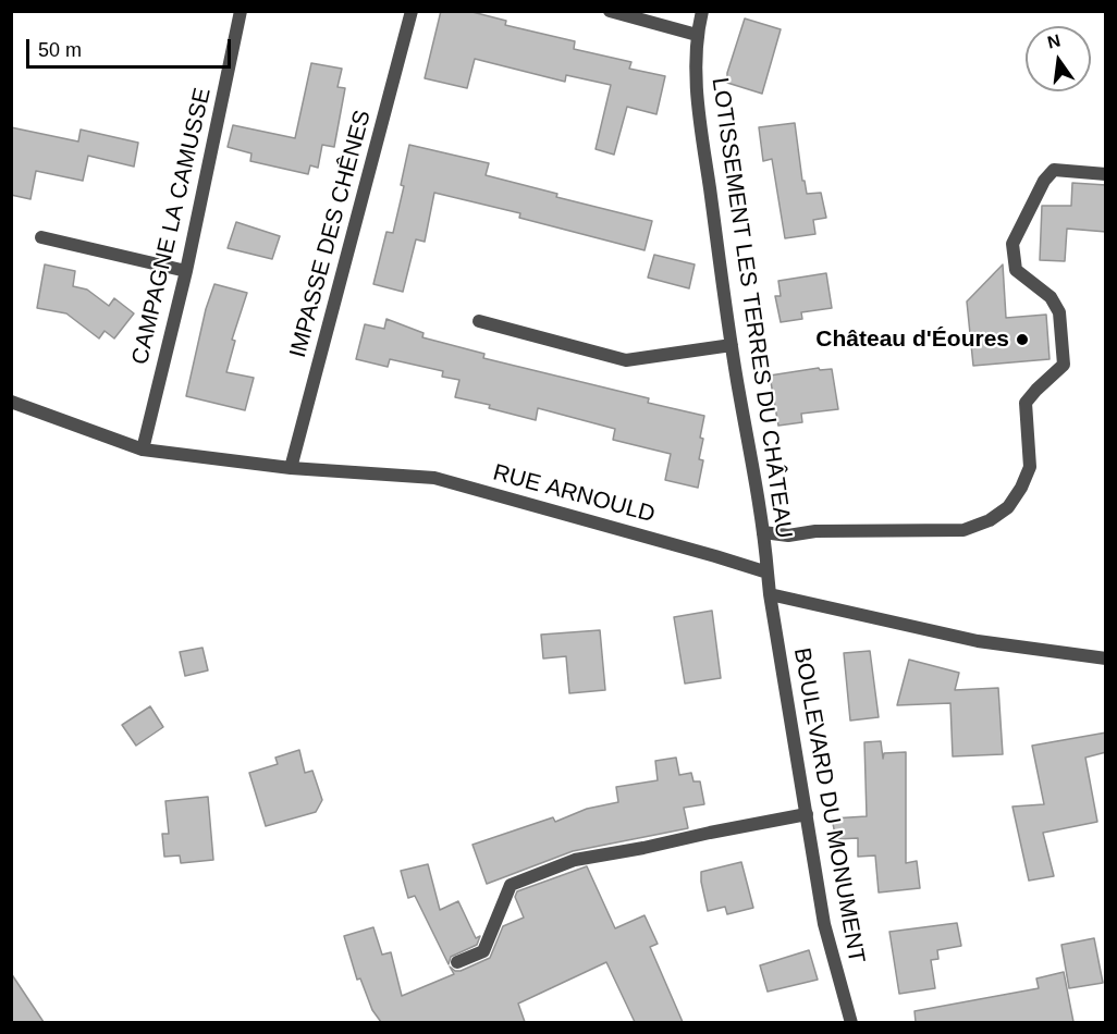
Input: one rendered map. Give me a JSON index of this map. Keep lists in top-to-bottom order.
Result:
{
  "streets": {
    "street": [
      "CAMPAGNE LA CAMUSSE",
      "IMPASSE DES CHÊNES",
      "LOTISSEMENT LES TERRES DU CHÂTEAU",
      "RUE ARNOULD",
      "BOULEVARD DU MONUMENT"
    ]
  },
  "crossings": [
    ["CAMPAGNE LA CAMUSSE", "RUE ARNOULD"],
    ["IMPASSE DES CHÊNES", "RUE ARNOULD"],
    ["LOTISSEMENT LES TERRES DU CHÂTEAU", "RUE ARNOULD"]
  ],
  "places": ["Château d'Éoures"],
  "scale_bar": "50 m",
  "north": "top"
}
